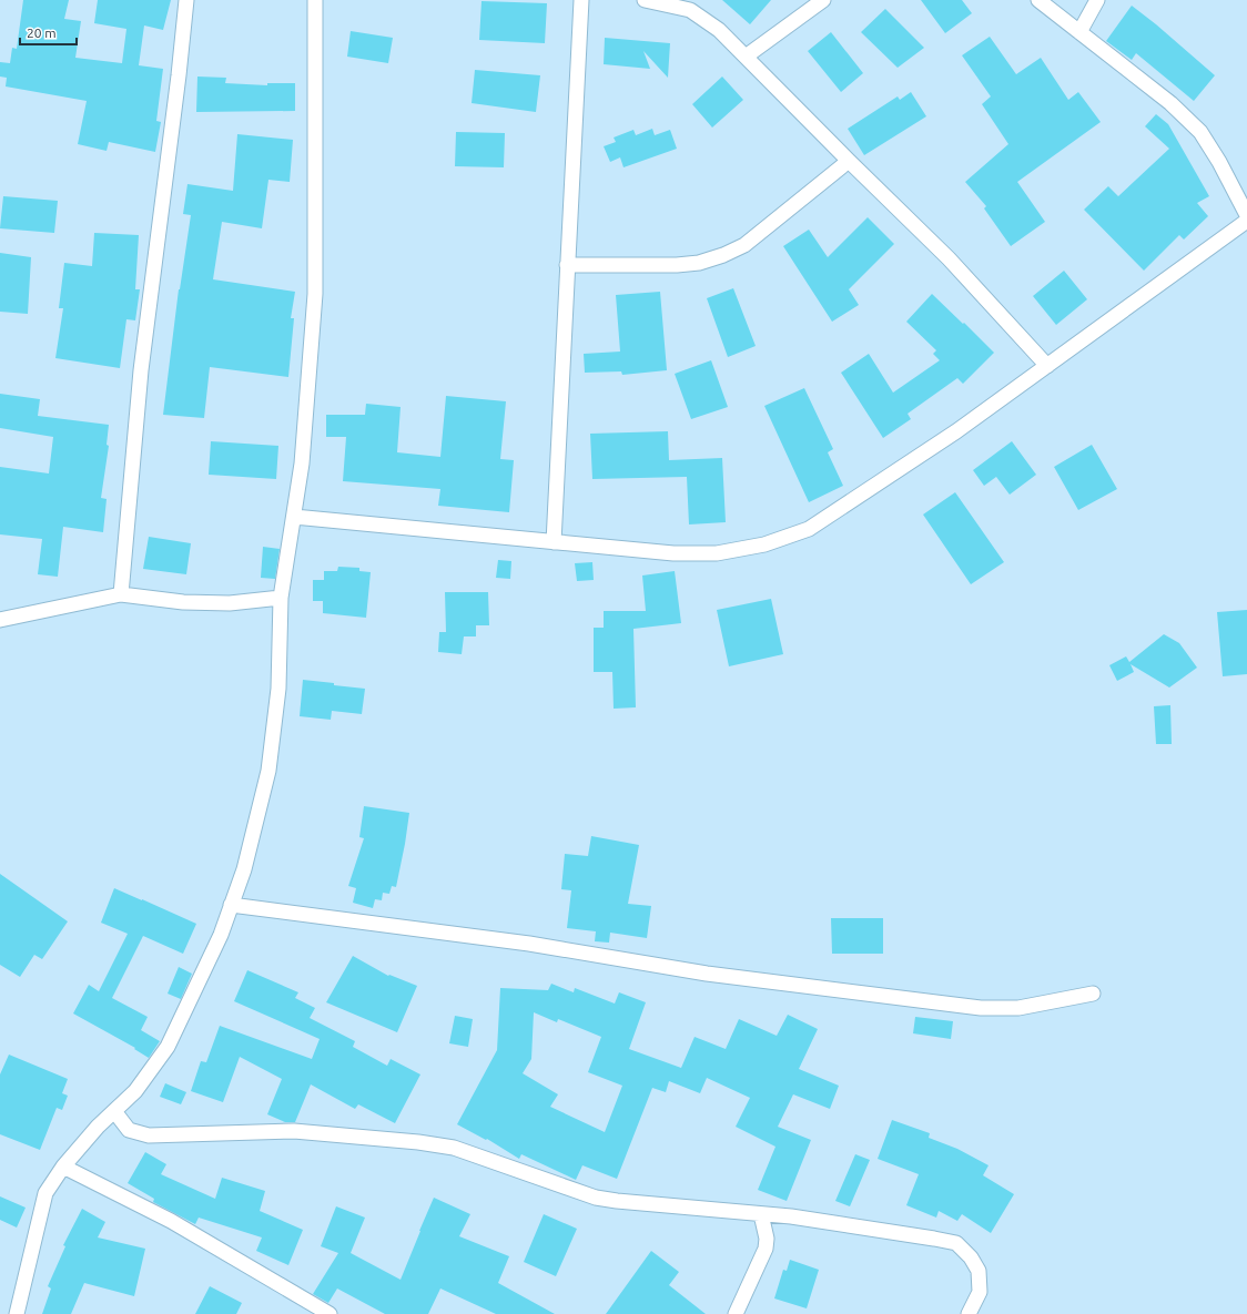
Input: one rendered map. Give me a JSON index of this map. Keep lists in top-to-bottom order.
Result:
{
  "scale_bar": "20 m"
}
